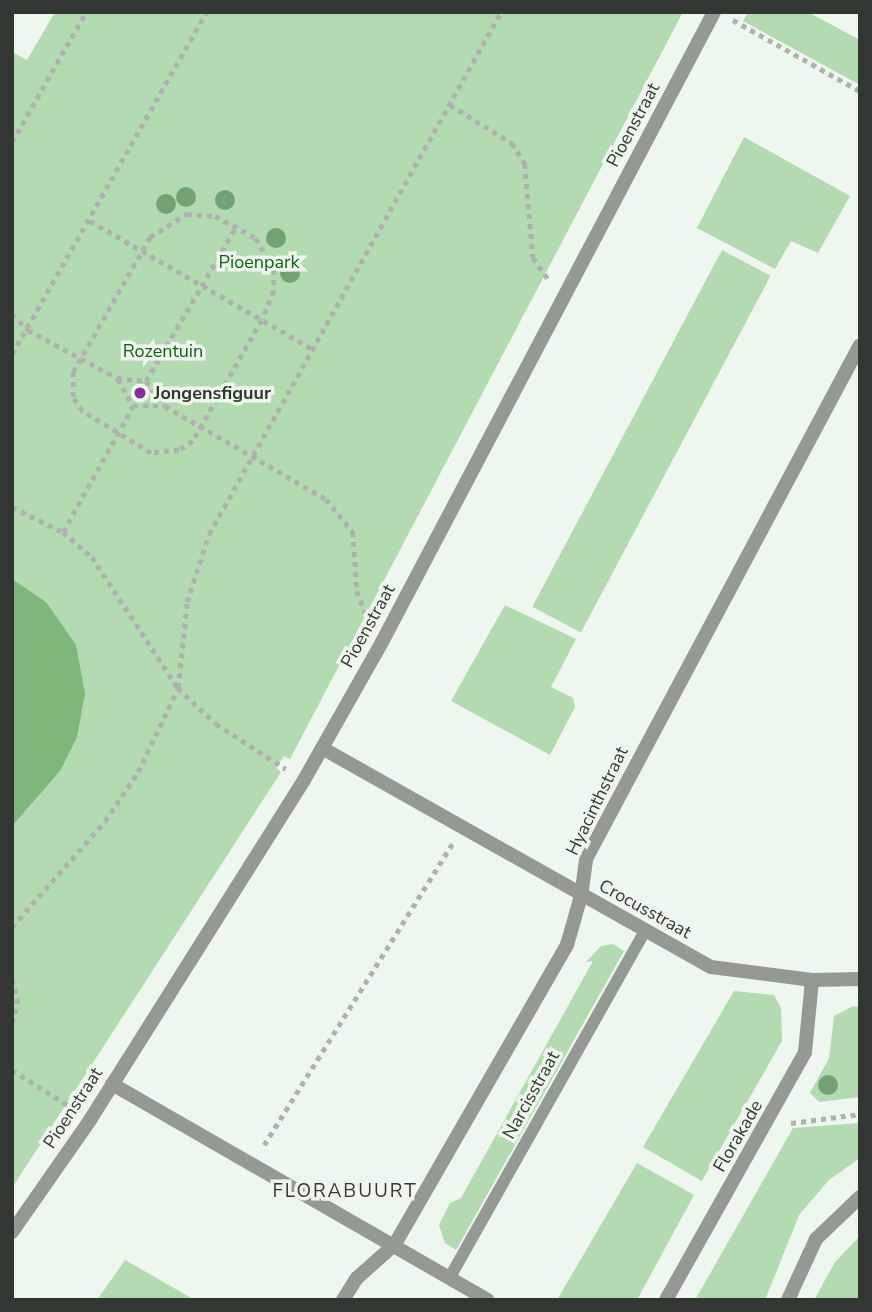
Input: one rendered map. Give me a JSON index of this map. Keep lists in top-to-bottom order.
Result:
{
  "streets": {
    "street": [
      "Pioenstraat",
      "Hyacinthstraat",
      "Crocusstraat",
      "Florakade"
    ],
    "lane": ["Narcisstraat"]
  },
  "crossings": [
    ["Pioenstraat", "Crocusstraat"],
    ["Hyacinthstraat", "Crocusstraat"],
    ["Crocusstraat", "Narcisstraat"],
    ["Crocusstraat", "Florakade"]
  ],
  "districts": ["FLORABUURT"],
  "parks": ["Pioenpark", "Rozentuin"],
  "places": ["Jongensfiguur"]
}
